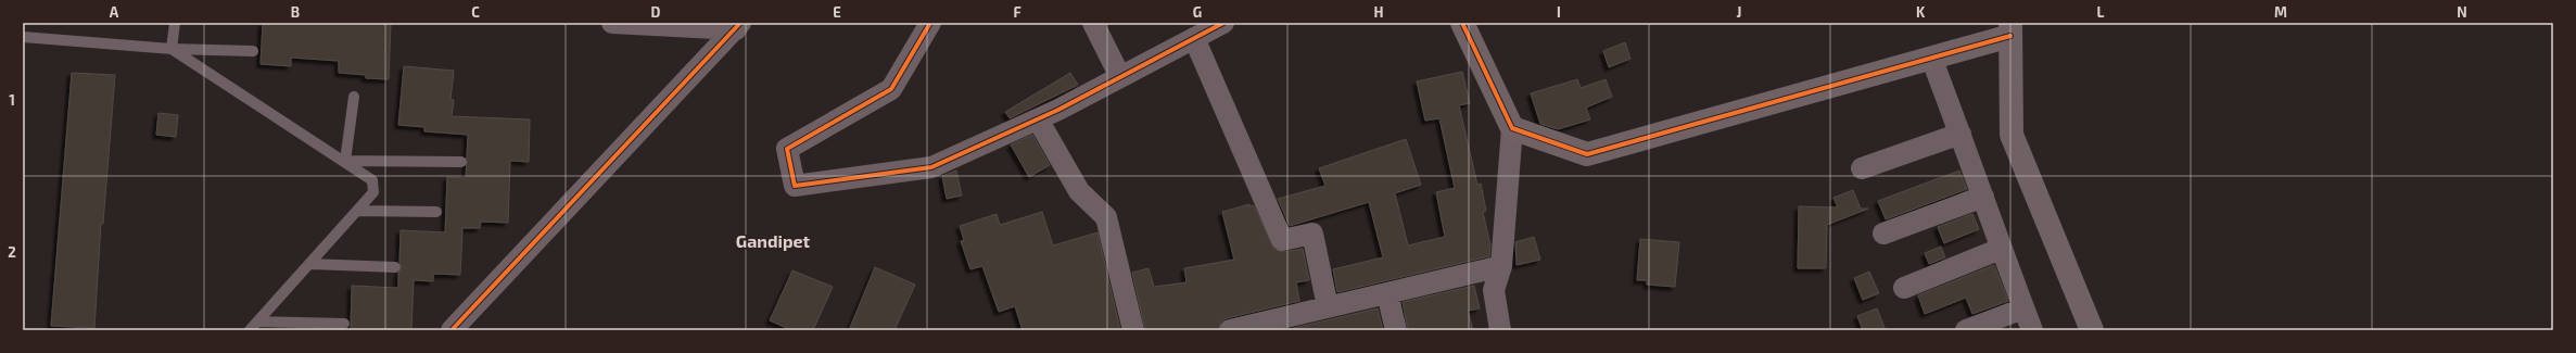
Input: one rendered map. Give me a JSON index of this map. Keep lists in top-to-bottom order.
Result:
{
  "districts": ["Gandipet"],
  "grid": {
    "columns": [
      "A",
      "B",
      "C",
      "D",
      "E",
      "F",
      "G",
      "H",
      "I",
      "J",
      "K",
      "L",
      "M",
      "N"
    ],
    "rows": ["1", "2"]
  }
}
